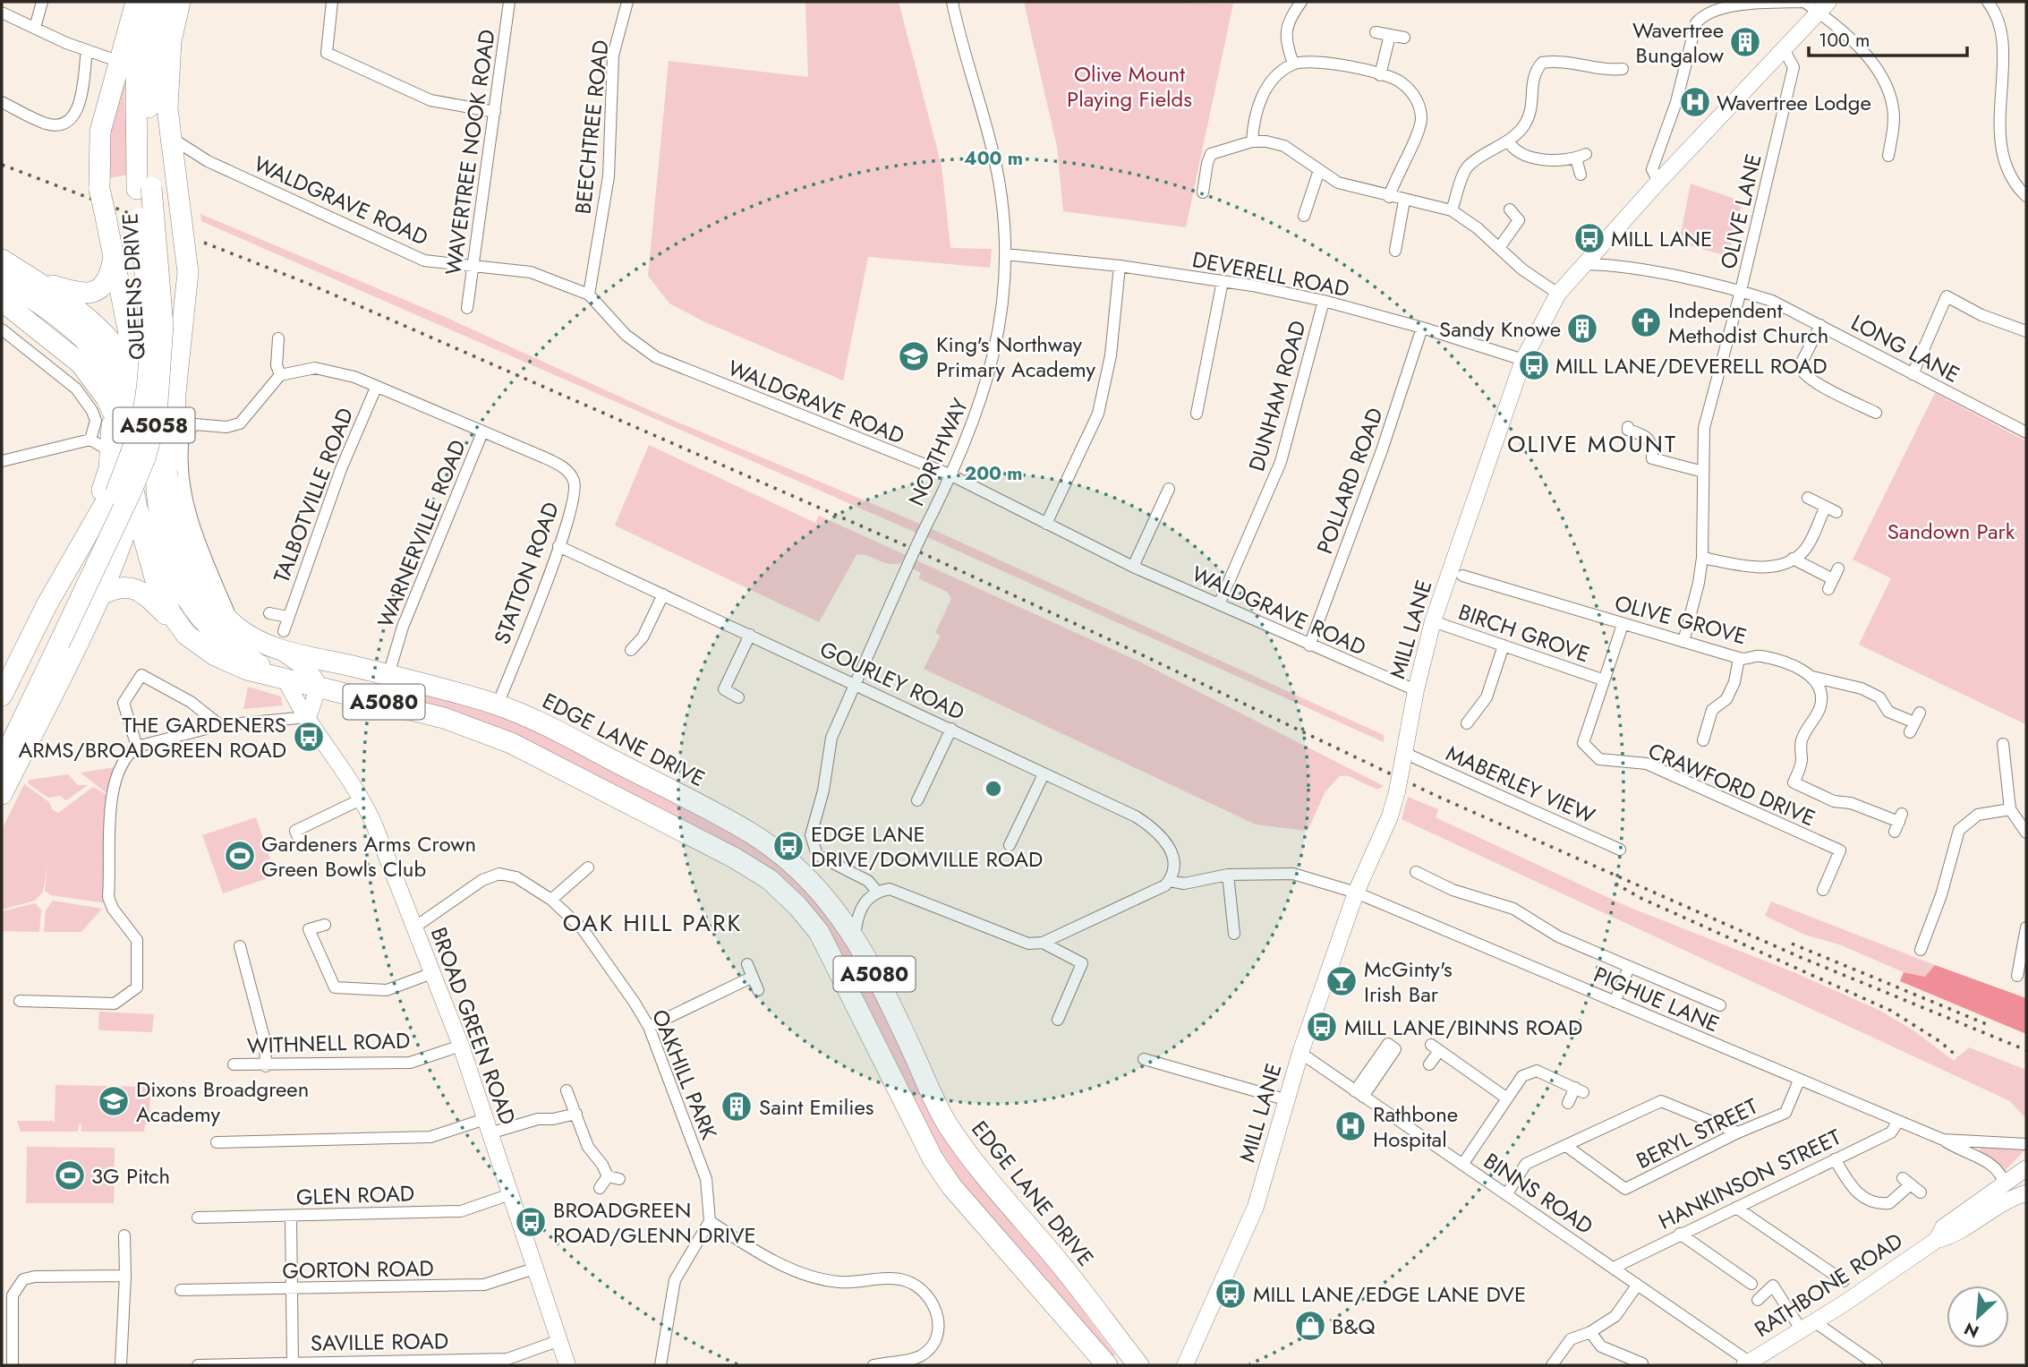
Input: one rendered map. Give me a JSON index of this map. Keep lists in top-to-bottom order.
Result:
{
  "streets": {
    "highway": [
      "QUEENS DRIVE",
      "A5058",
      "A5080",
      "EDGE LANE DRIVE"
    ],
    "street": [
      "BEECHTREE ROAD",
      "WAVERTREE NOOK ROAD",
      "WALDGRAVE ROAD",
      "OLIVE LANE",
      "DEVERELL ROAD",
      "LONG LANE",
      "DUNHAM ROAD",
      "NORTHWAY",
      "POLLARD ROAD",
      "TALBOTVILLE ROAD",
      "WARNERVILLE ROAD",
      "STATTON ROAD",
      "OLIVE GROVE",
      "MILL LANE",
      "BIRCH GROVE",
      "GOURLEY ROAD",
      "MABERLEY VIEW",
      "CRAWFORD DRIVE",
      "PIGHUE LANE",
      "BROAD GREEN ROAD",
      "WITHNELL ROAD",
      "OAKHILL PARK",
      "BERYL STREET",
      "HANKINSON STREET",
      "BINNS ROAD",
      "GLEN ROAD",
      "GORTON ROAD",
      "RATHBONE ROAD",
      "SAVILLE ROAD"
    ]
  },
  "crossings": [
    ["BEECHTREE ROAD", "WALDGRAVE ROAD"],
    ["WAVERTREE NOOK ROAD", "WALDGRAVE ROAD"],
    ["WALDGRAVE ROAD", "DUNHAM ROAD"],
    ["WALDGRAVE ROAD", "NORTHWAY"],
    ["WALDGRAVE ROAD", "POLLARD ROAD"],
    ["WALDGRAVE ROAD", "MILL LANE"],
    ["OLIVE LANE", "LONG LANE"],
    ["OLIVE LANE", "OLIVE GROVE"],
    ["OLIVE LANE", "MILL LANE"],
    ["DEVERELL ROAD", "DUNHAM ROAD"],
    ["DEVERELL ROAD", "NORTHWAY"],
    ["DEVERELL ROAD", "POLLARD ROAD"],
    ["DEVERELL ROAD", "MILL LANE"],
    ["LONG LANE", "MILL LANE"],
    ["NORTHWAY", "GOURLEY ROAD"],
    ["TALBOTVILLE ROAD", "WARNERVILLE ROAD"],
    ["TALBOTVILLE ROAD", "EDGE LANE DRIVE"],
    ["WARNERVILLE ROAD", "STATTON ROAD"],
    ["WARNERVILLE ROAD", "EDGE LANE DRIVE"],
    ["STATTON ROAD", "GOURLEY ROAD"],
    ["STATTON ROAD", "EDGE LANE DRIVE"],
    ["OLIVE GROVE", "CRAWFORD DRIVE"],
    ["MILL LANE", "BIRCH GROVE"],
    ["MILL LANE", "MABERLEY VIEW"],
    ["MILL LANE", "PIGHUE LANE"],
    ["MILL LANE", "BINNS ROAD"],
    ["BIRCH GROVE", "CRAWFORD DRIVE"],
    ["GOURLEY ROAD", "PIGHUE LANE"],
    ["A5080", "EDGE LANE DRIVE"],
    ["A5080", "BROAD GREEN ROAD"],
    ["PIGHUE LANE", "BERYL STREET"],
    ["PIGHUE LANE", "HANKINSON STREET"],
    ["PIGHUE LANE", "RATHBONE ROAD"],
    ["BROAD GREEN ROAD", "WITHNELL ROAD"],
    ["BROAD GREEN ROAD", "OAKHILL PARK"],
    ["BROAD GREEN ROAD", "GLEN ROAD"],
    ["BROAD GREEN ROAD", "GORTON ROAD"],
    ["BROAD GREEN ROAD", "SAVILLE ROAD"],
    ["HANKINSON STREET", "BINNS ROAD"],
    ["BINNS ROAD", "RATHBONE ROAD"]
  ],
  "districts": ["OLIVE MOUNT", "OAK HILL PARK"],
  "parks": ["Olive Mount Playing Fields", "Sandown Park"],
  "places": {
    "building": ["Wavertree Bungalow", "Sandy Knowe", "Saint Emilies"],
    "hospital": ["Wavertree Lodge", "Rathbone Hospital"],
    "bus stop": [
      "MILL LANE",
      "MILL LANE/DEVERELL ROAD",
      "THE GARDENERS ARMS/BROADGREEN ROAD",
      "EDGE LANE DRIVE/DOMVILLE ROAD",
      "MILL LANE/BINNS ROAD",
      "BROADGREEN ROAD/GLENN DRIVE",
      "MILL LANE/EDGE LANE DVE"
    ],
    "church": ["Independent Methodist Church"],
    "school or university": ["King's Northway Primary Academy", "Dixons Broadgreen Academy"],
    "sports": ["Gardeners Arms Crown Green Bowls Club", "3G Pitch"],
    "bar": ["McGinty's Irish Bar"],
    "shop": ["B&Q"]
  },
  "scale_bar": "100 m",
  "north": "bottom left",
  "rings": ["400 m", "200 m"]
}
